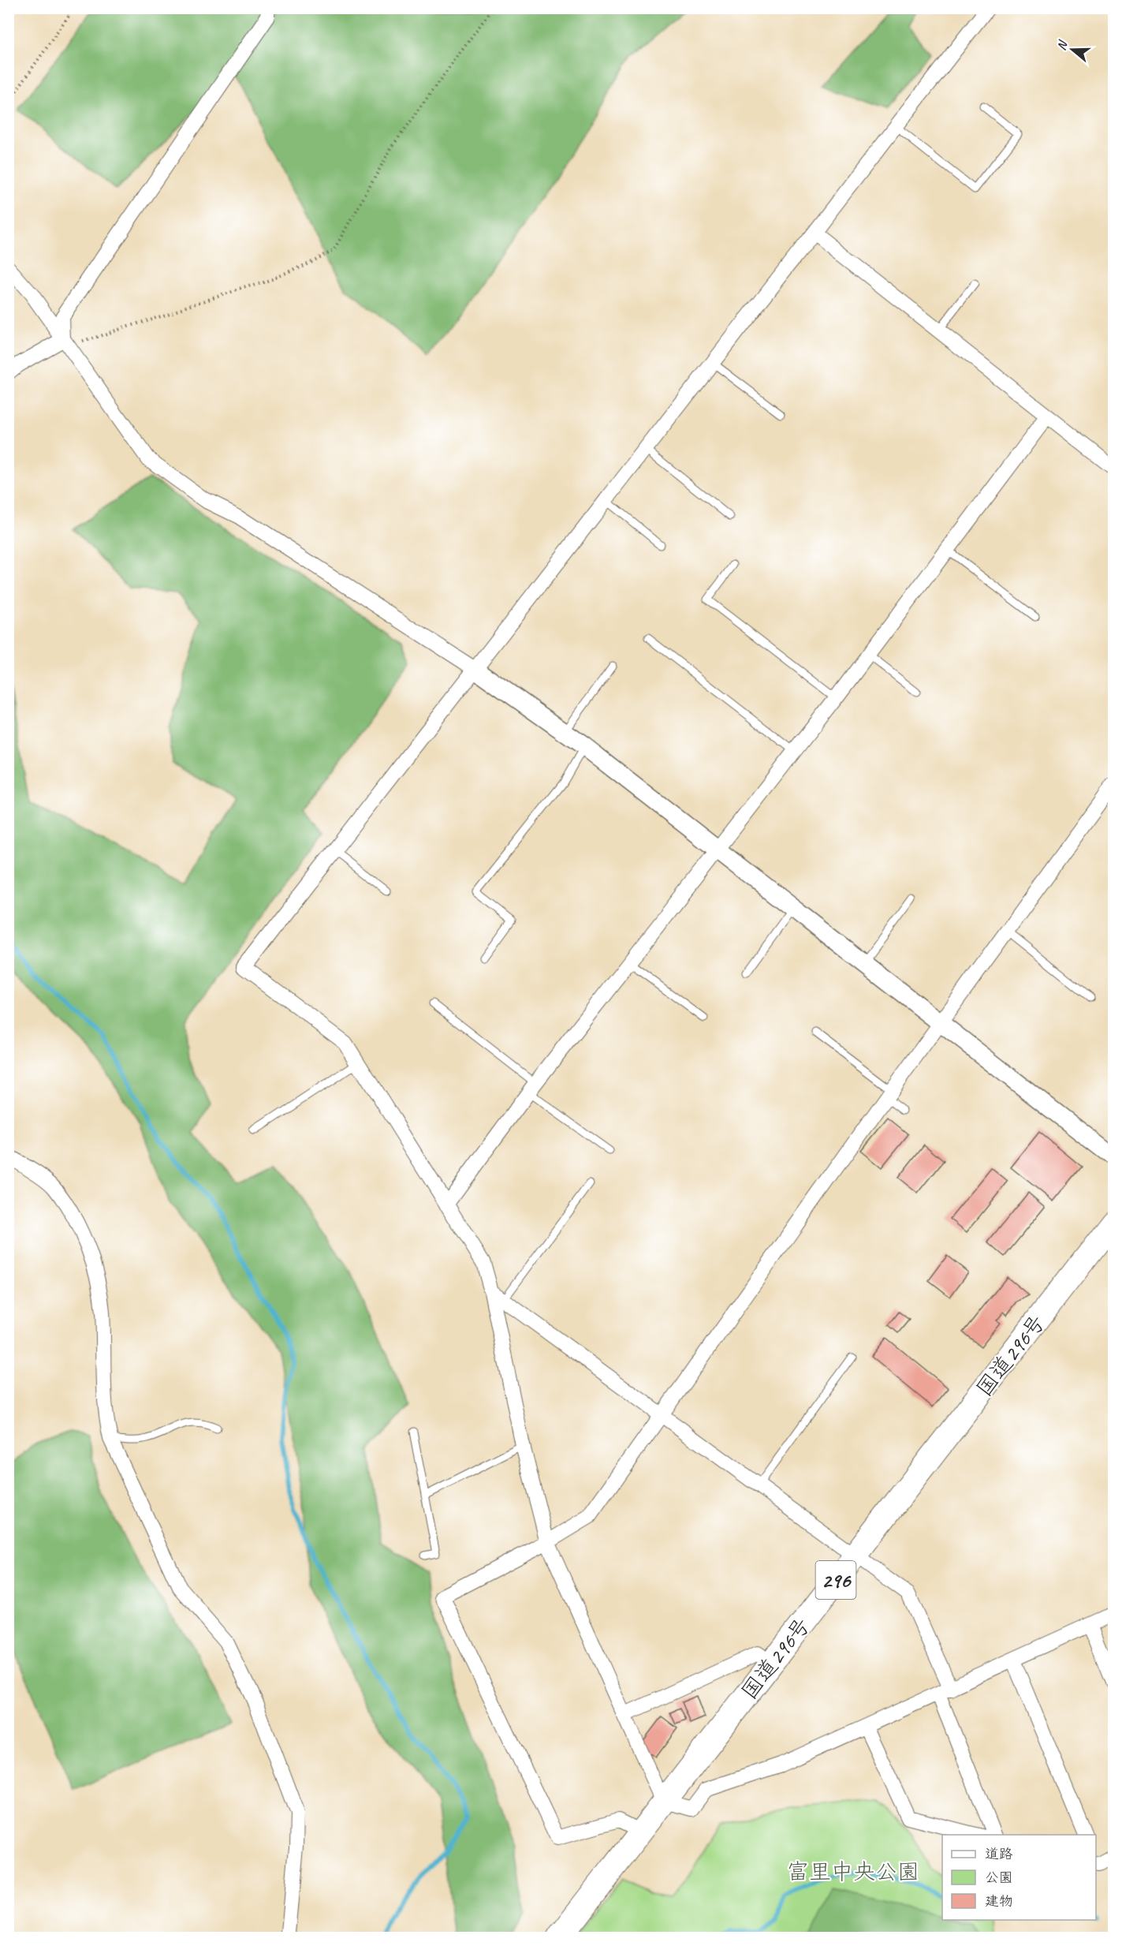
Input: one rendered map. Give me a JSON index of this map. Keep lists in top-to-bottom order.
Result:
{
  "streets": {
    "highway": ["国道296号", "296"]
  },
  "parks": ["富里中央公園"],
  "legend": ["道路", "公園", "建物"],
  "north": "left"
}
